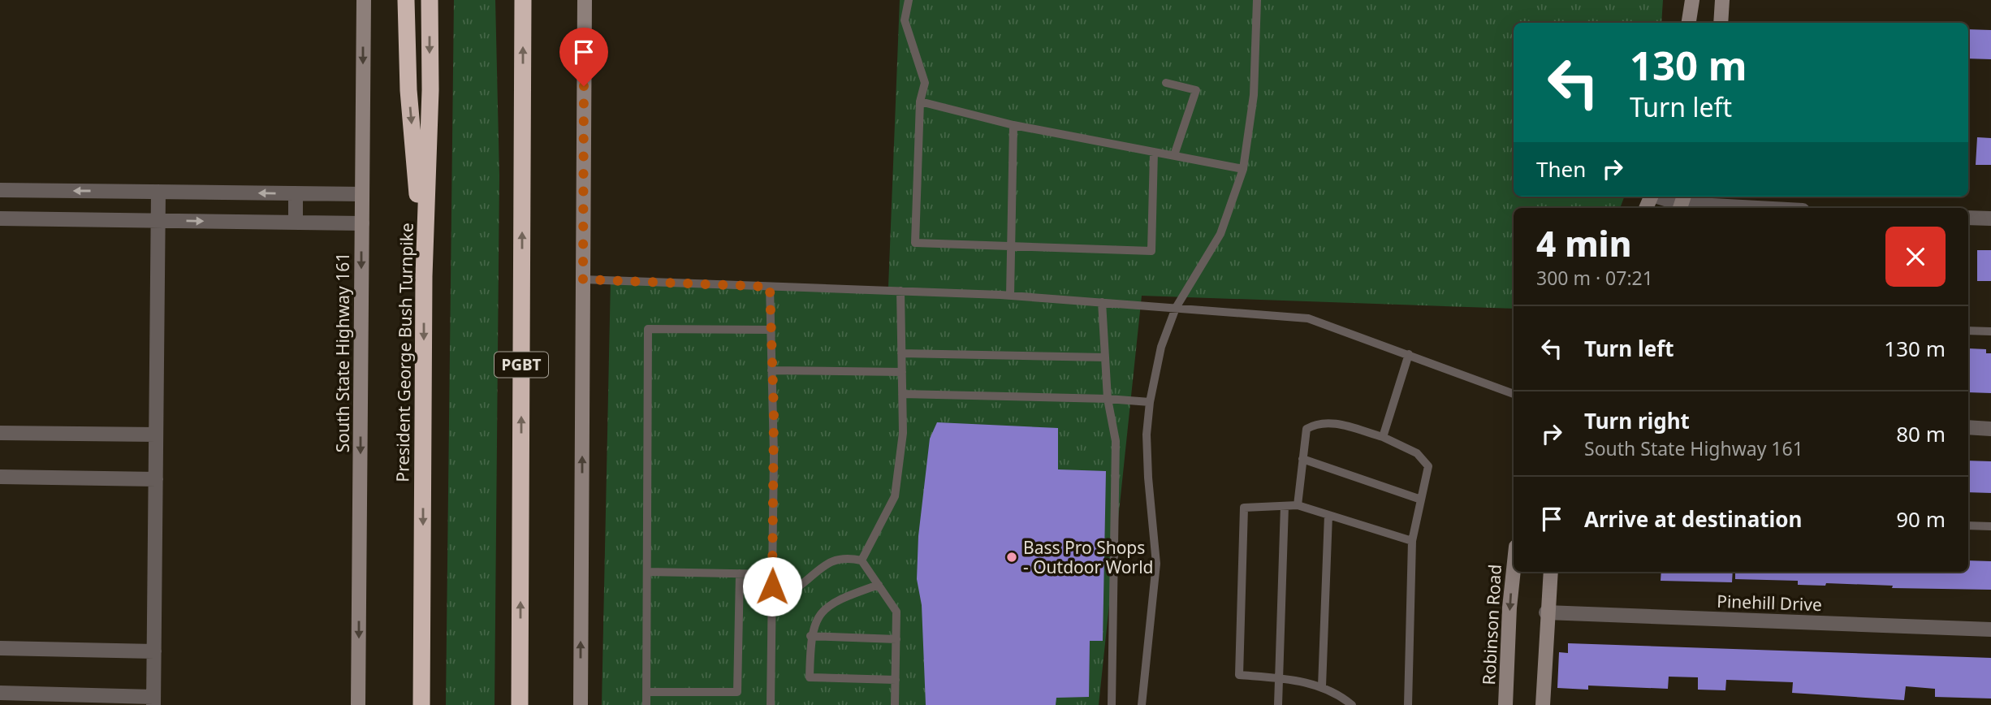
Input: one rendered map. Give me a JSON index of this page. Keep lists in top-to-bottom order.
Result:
{
  "streets": {
    "highway": ["President George Bush Turnpike", "PGBT"],
    "main road": ["South State Highway 161", "Robinson Road"],
    "street": ["Pinehill Drive"]
  },
  "one_way": ["South State Highway 161"],
  "places": ["Bass Pro Shops - Outdoor World"],
  "page": {
    "turn": ["130 m", "Turn left"],
    "then": "Then",
    "heading": ["4 min", "300 m · 07:21"],
    "list": [
      {
        "name": "Turn left",
        "value": "130 m"
      },
      {
        "name": "Turn right",
        "note": "South State Highway 161",
        "value": "80 m"
      },
      {
        "name": "Arrive at destination",
        "value": "90 m"
      }
    ]
  }
}
